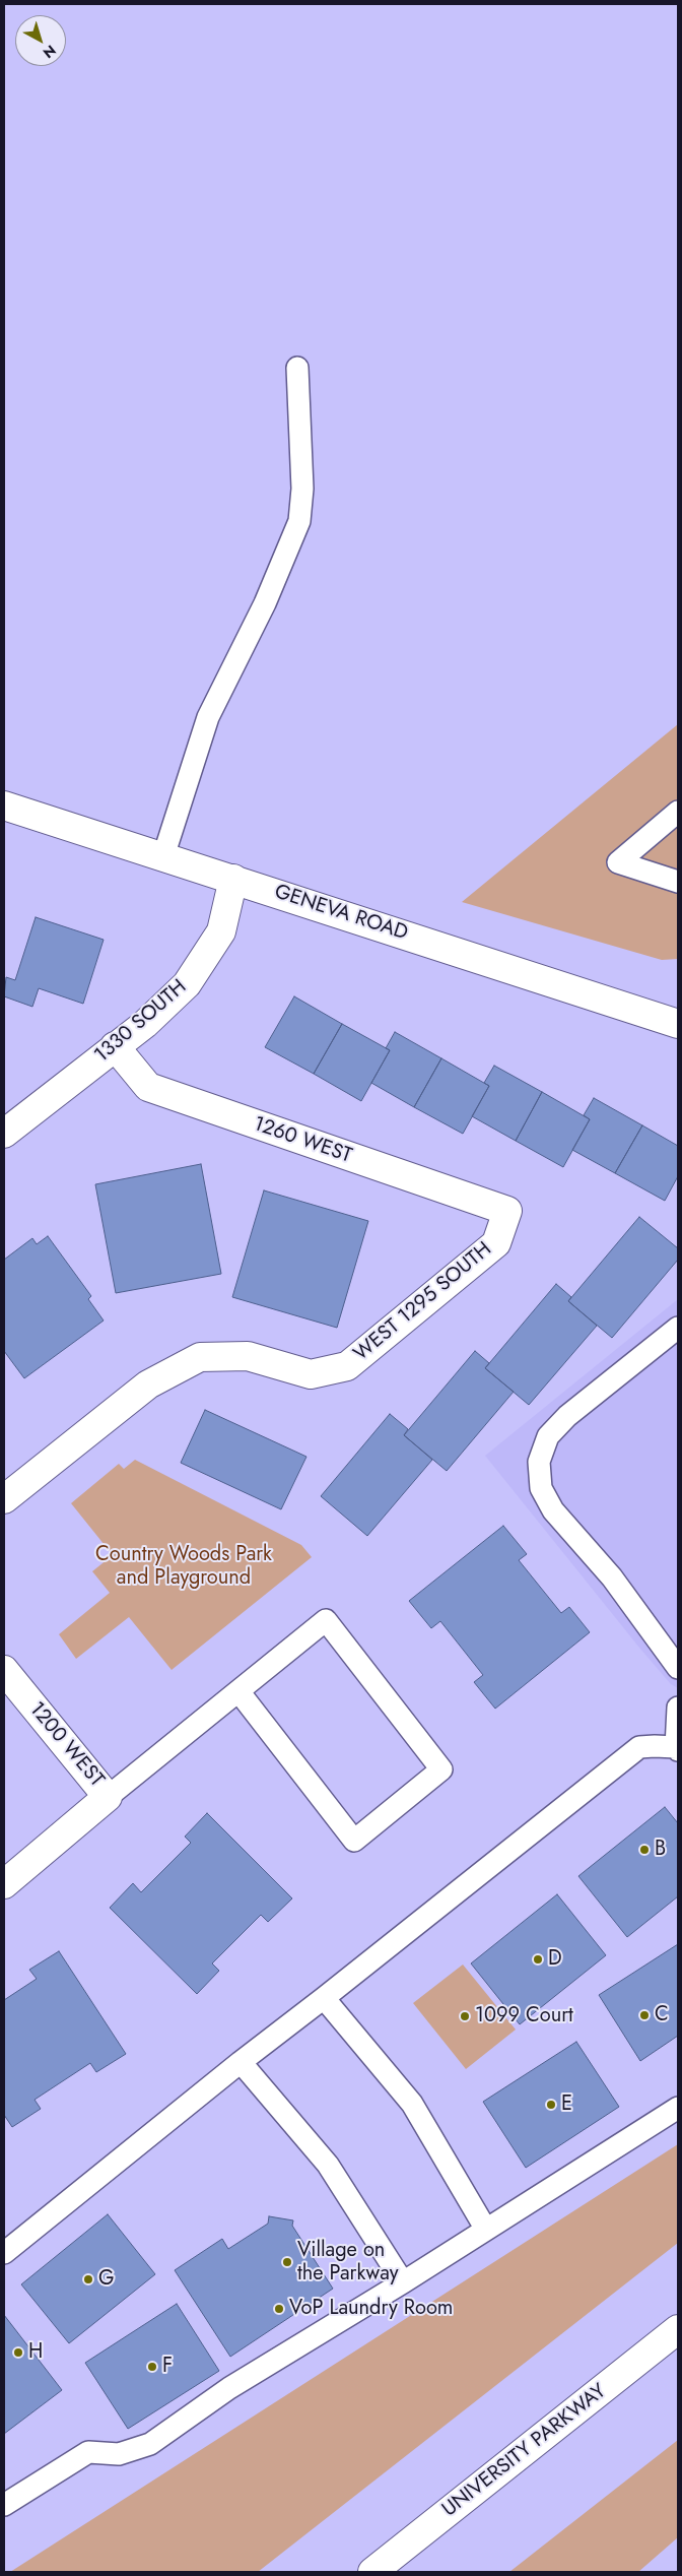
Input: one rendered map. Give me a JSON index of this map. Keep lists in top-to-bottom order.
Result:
{
  "streets": {
    "street": [
      "GENEVA ROAD",
      "1330 SOUTH",
      "1260 WEST",
      "WEST 1295 SOUTH",
      "1200 WEST",
      "UNIVERSITY PARKWAY"
    ]
  },
  "crossings": [
    ["GENEVA ROAD", "1330 SOUTH"],
    ["1330 SOUTH", "1260 WEST"],
    ["1260 WEST", "WEST 1295 SOUTH"]
  ],
  "parks": ["Country Woods Park and Playground"],
  "places": [
    "B",
    "D",
    "C",
    "1099 Court",
    "E",
    "Village on the Parkway",
    "G",
    "VoP Laundry Room",
    "H",
    "F"
  ],
  "north": "bottom right"
}
